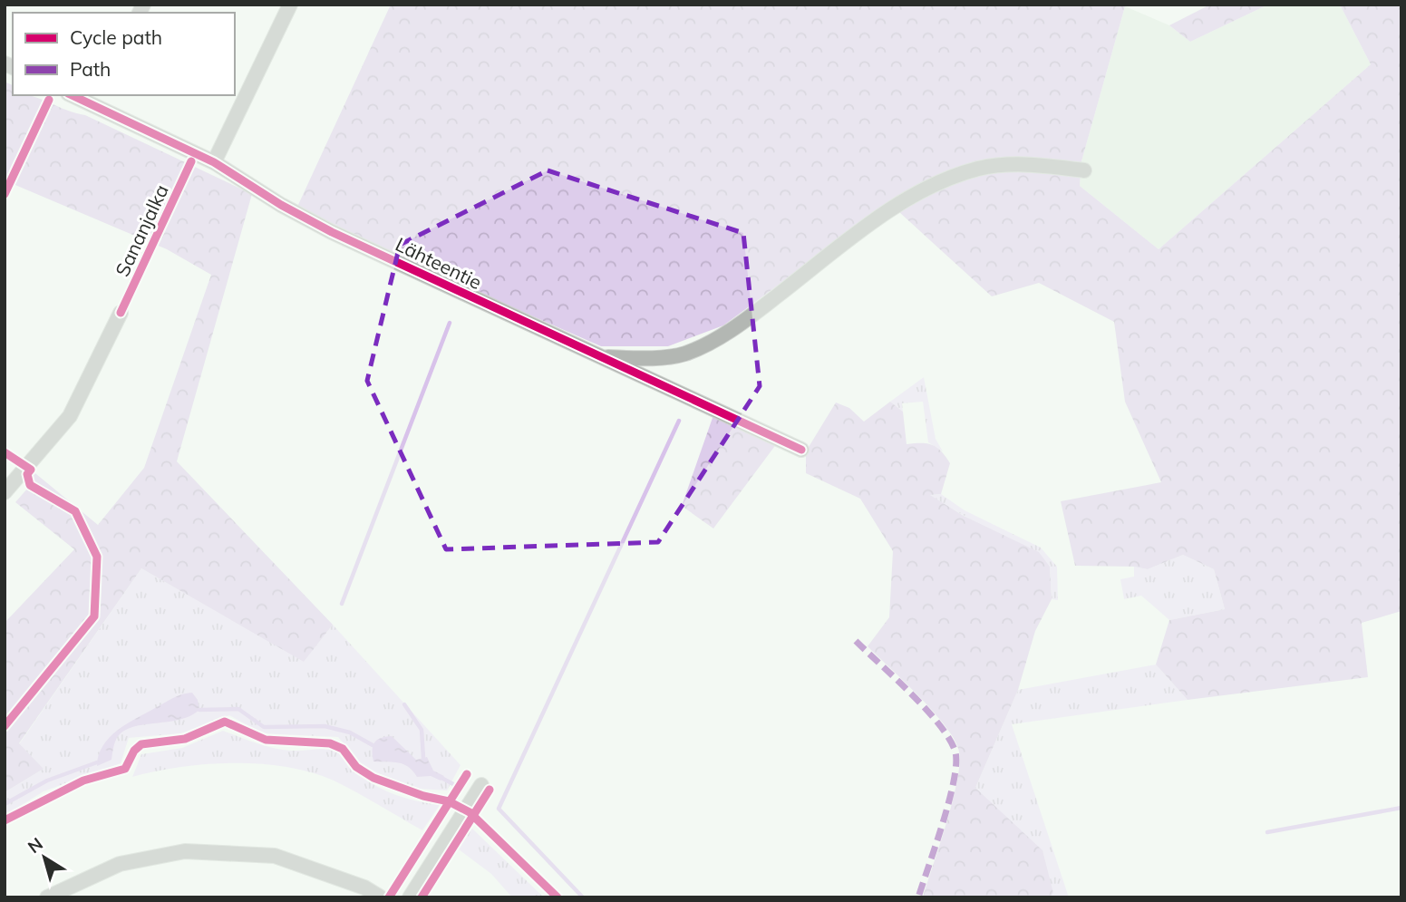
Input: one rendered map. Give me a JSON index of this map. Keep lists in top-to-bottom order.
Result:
{
  "streets": {
    "street": ["Lähteentie"],
    "cycle path": ["Sananjalka"]
  },
  "legend": ["Cycle path", "Path"],
  "north": "top left"
}
